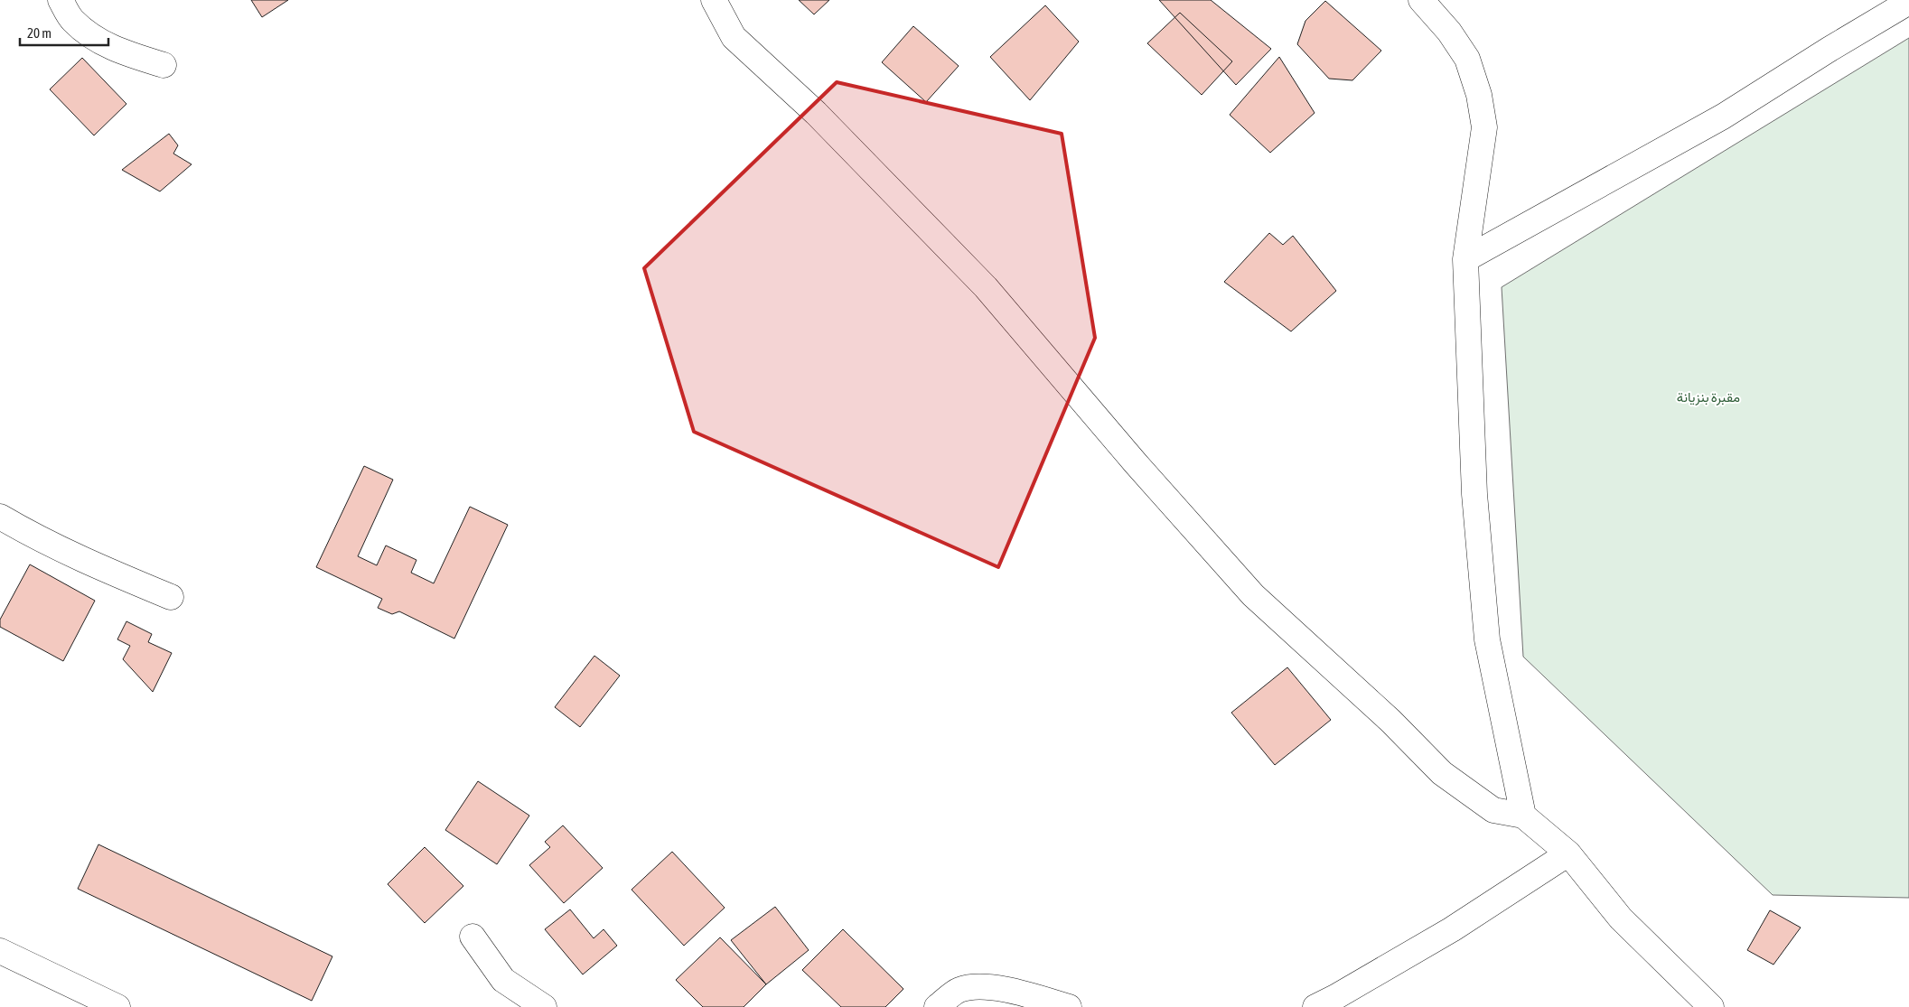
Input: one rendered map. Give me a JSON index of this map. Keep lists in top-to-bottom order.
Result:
{
  "parks": ["مقبرة بنزيانة"],
  "scale_bar": "20 m"
}
